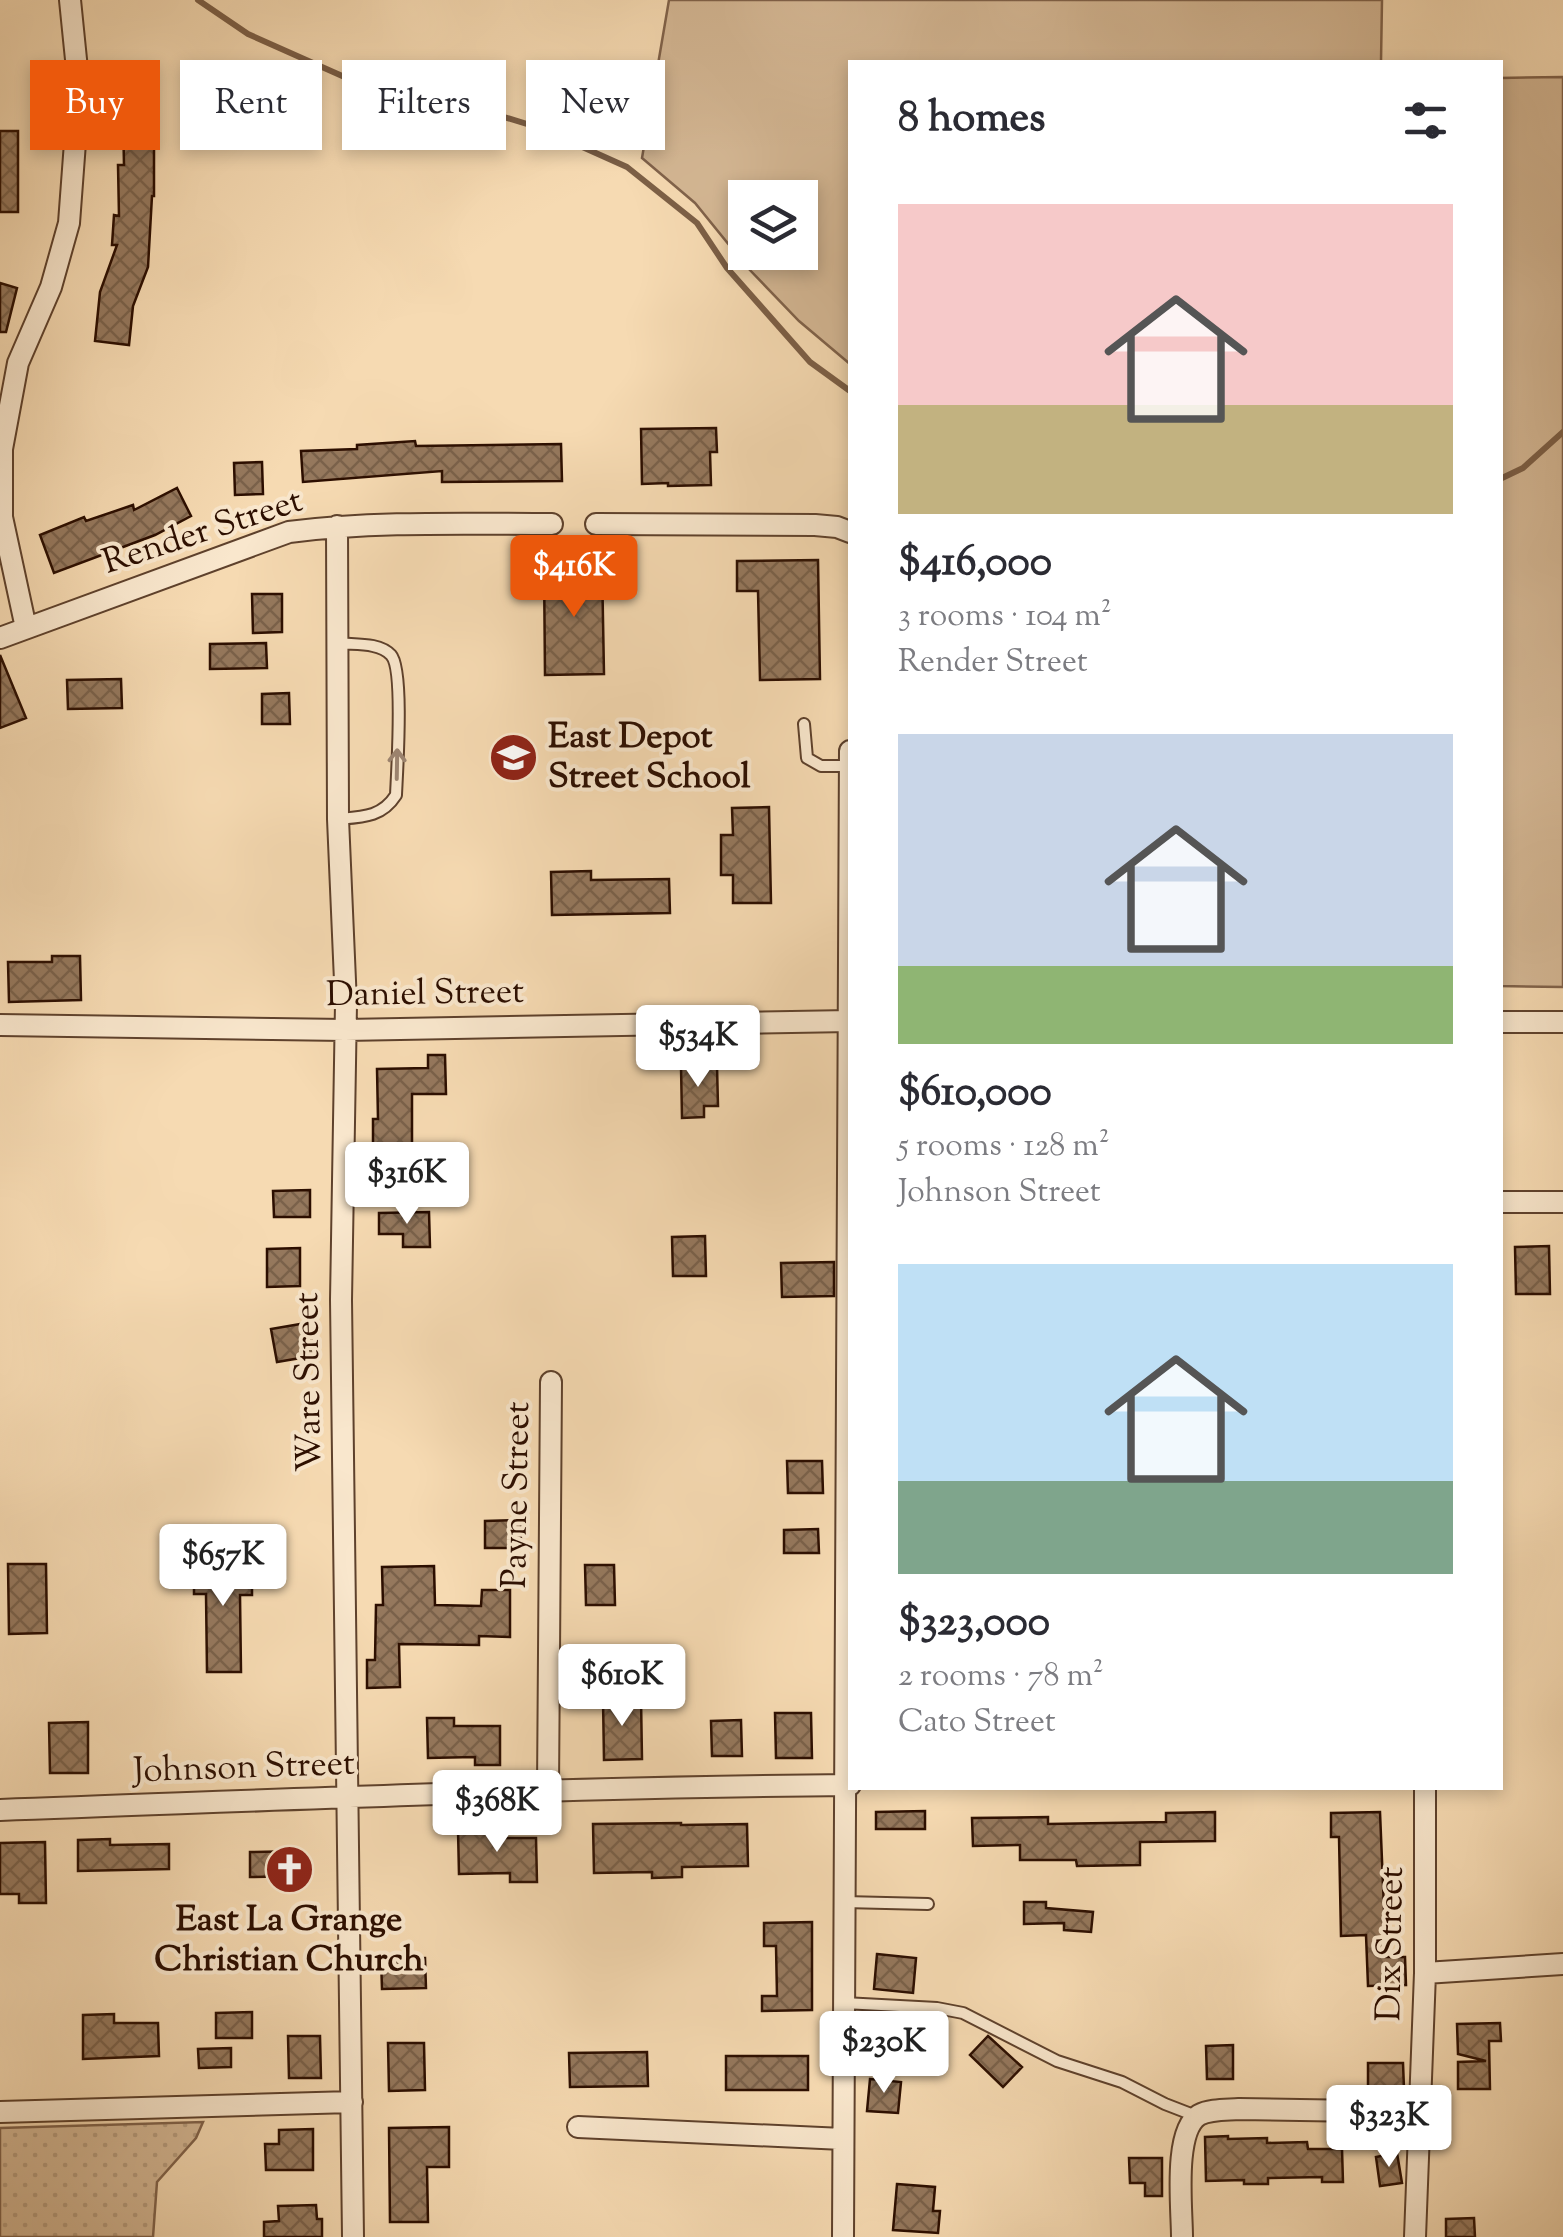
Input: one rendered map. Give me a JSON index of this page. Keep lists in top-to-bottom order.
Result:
{
  "streets": {
    "street": [
      "Render Street",
      "Daniel Street",
      "Ware Street",
      "Payne Street",
      "Johnson Street",
      "Dix Street"
    ]
  },
  "crossings": [
    ["Render Street", "Ware Street"],
    ["Daniel Street", "Ware Street"],
    ["Ware Street", "Johnson Street"],
    ["Payne Street", "Johnson Street"]
  ],
  "places": {
    "school or university": ["East Depot Street School"],
    "church": ["East La Grange Christian Church"]
  },
  "page": {
    "chip": [
      "Buy",
      "Rent",
      "Filters",
      "New"
    ],
    "heading": "8 homes",
    "list": [
      {
        "name": "$416,000",
        "note": "3 rooms · 104 m² · Render Street"
      },
      {
        "name": "$610,000",
        "note": "5 rooms · 128 m² · Johnson Street"
      },
      {
        "name": "$323,000",
        "note": "2 rooms · 78 m² · Cato Street"
      }
    ],
    "price": [
      "$416K",
      "$534K",
      "$316K",
      "$657K",
      "$610K",
      "$368K",
      "$230K",
      "$323K"
    ]
  }
}
